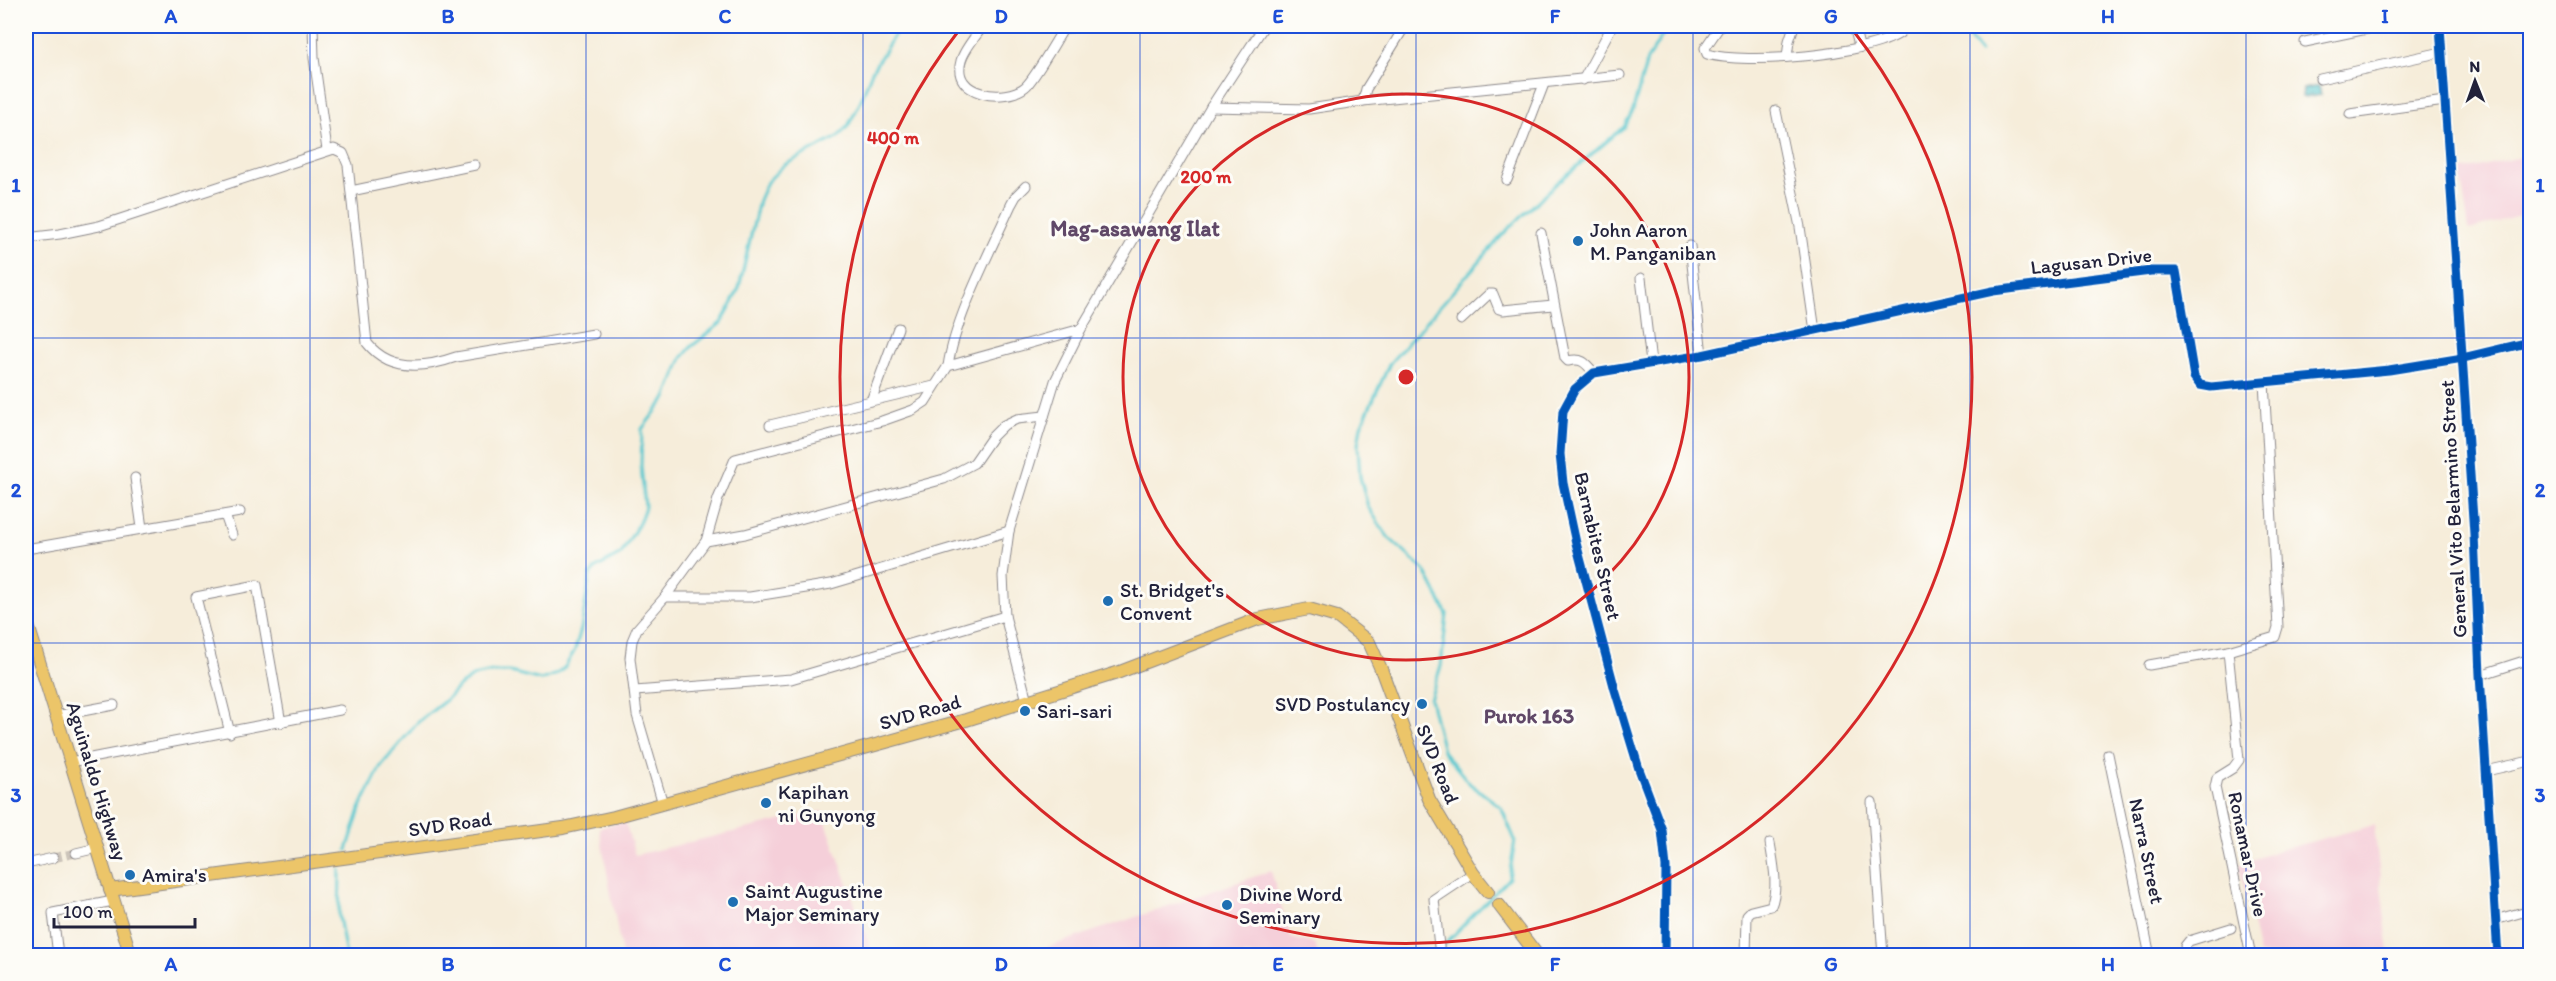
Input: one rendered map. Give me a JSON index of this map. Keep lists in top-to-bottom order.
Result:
{
  "streets": {
    "main road": ["SVD Road", "Aguinaldo Highway"],
    "street": [
      "Lagusan Drive",
      "General Vito Belarmino Street",
      "Barnabites Street",
      "Narra Street",
      "Ronamar Drive"
    ]
  },
  "crossings": [
    ["Lagusan Drive", "General Vito Belarmino Street"],
    ["SVD Road", "Aguinaldo Highway"]
  ],
  "districts": ["Mag-asawang Ilat", "Purok 163"],
  "places": [
    "John Aaron M. Panganiban",
    "St. Bridget's Convent",
    "SVD Postulancy",
    "Sari-sari",
    "Kapihan ni Gunyong",
    "Amira's",
    "Saint Augustine Major Seminary",
    "Divine Word Seminary"
  ],
  "scale_bar": "100 m",
  "north": "top",
  "grid": {
    "columns": [
      "A",
      "B",
      "C",
      "D",
      "E",
      "F",
      "G",
      "H",
      "I"
    ],
    "rows": ["1", "2", "3"]
  },
  "rings": ["400 m", "200 m"]
}
